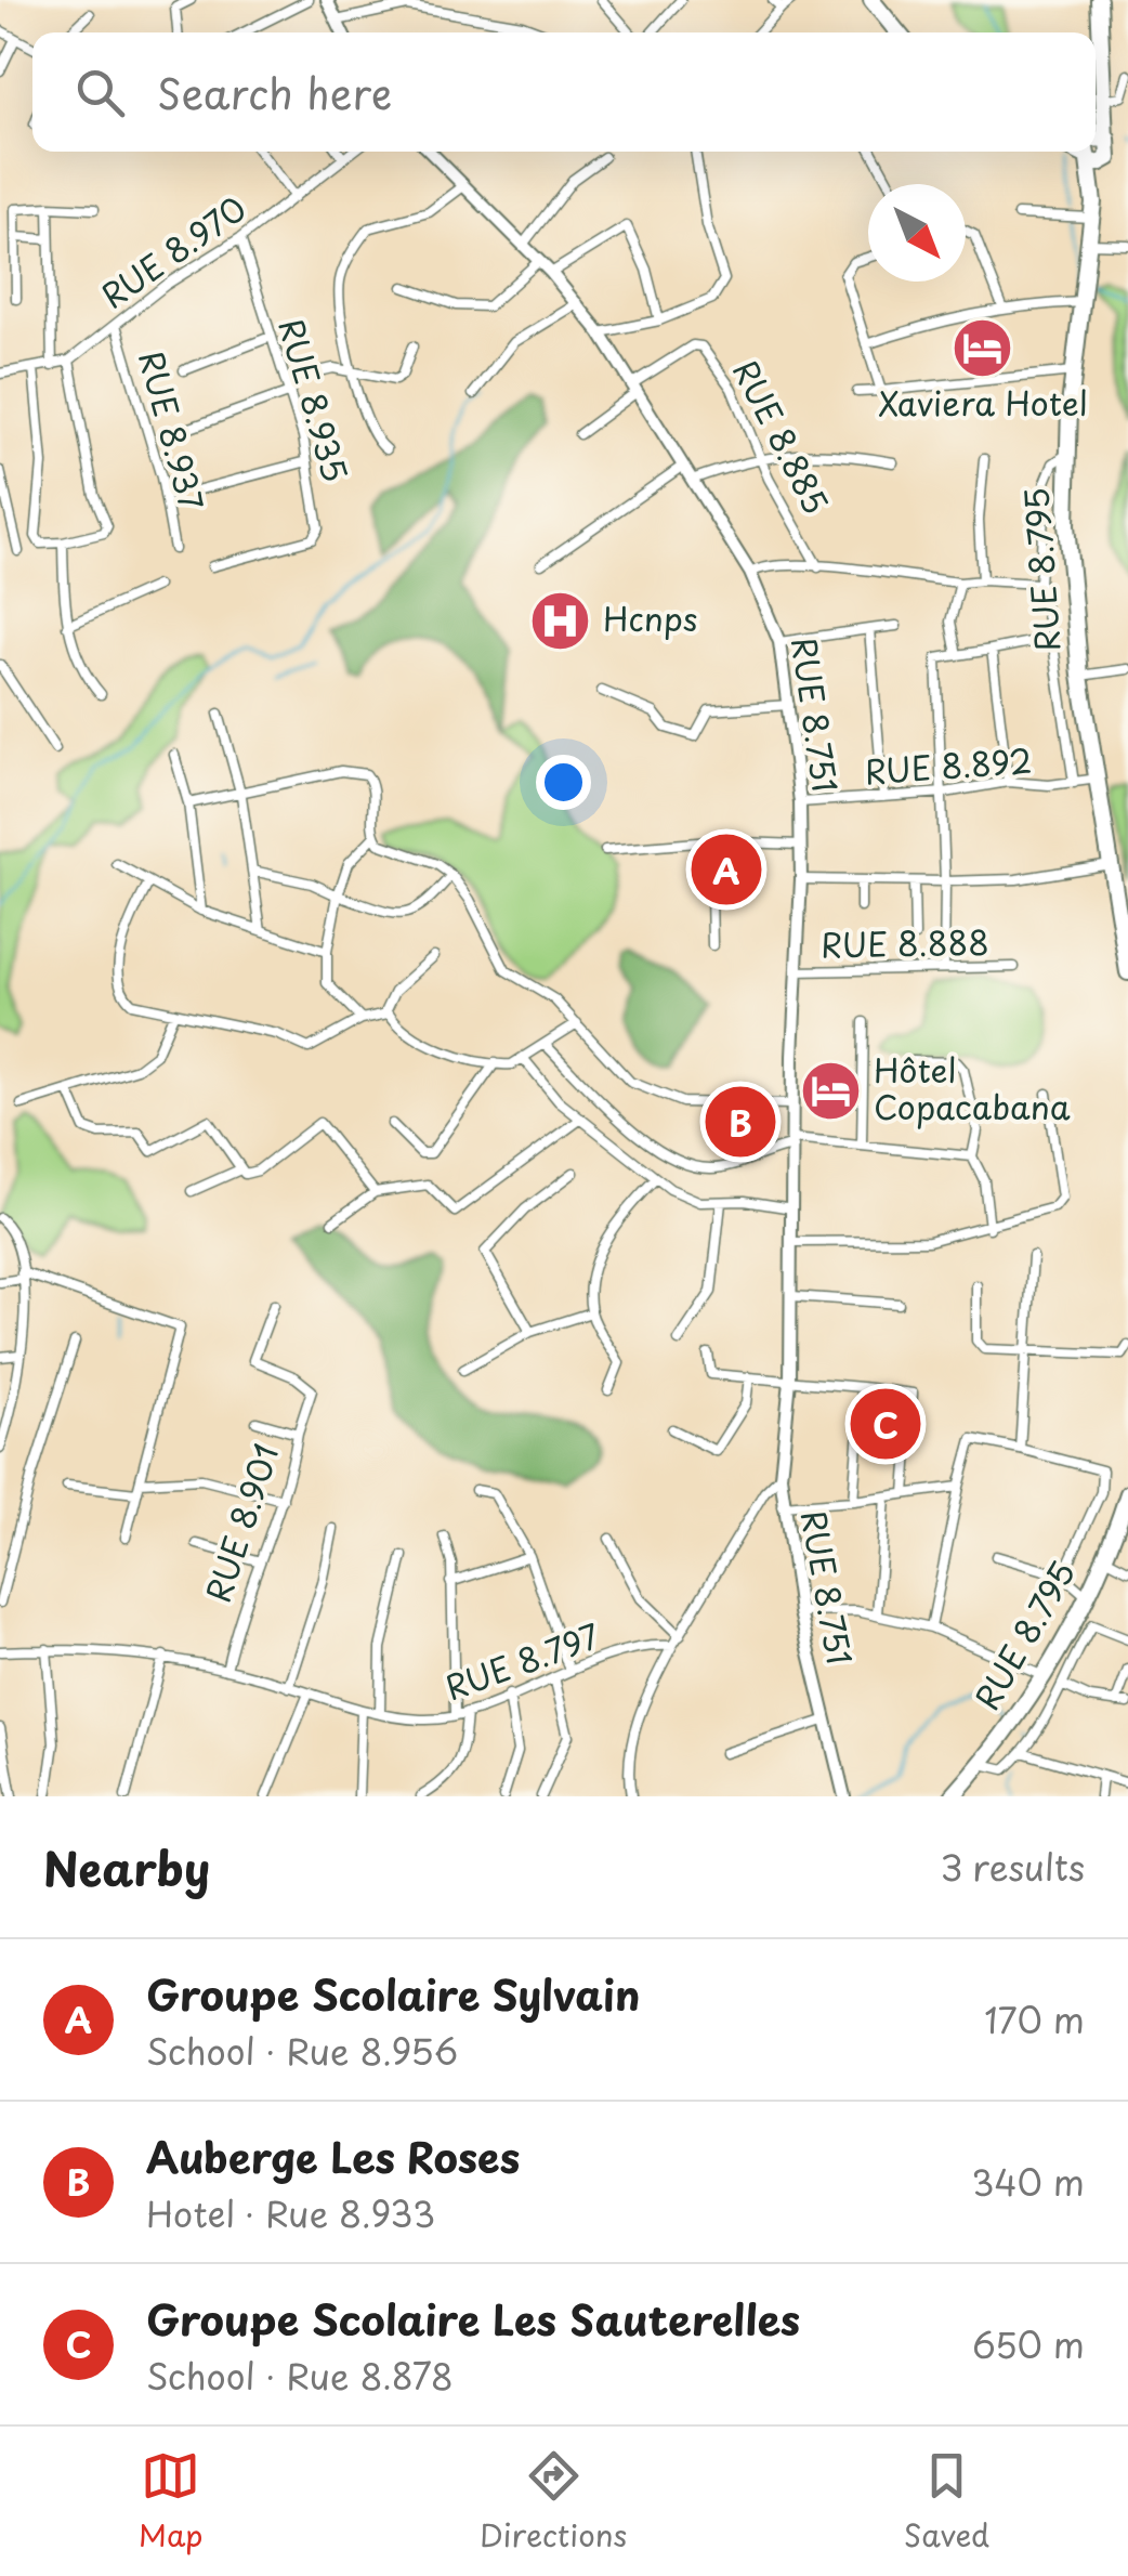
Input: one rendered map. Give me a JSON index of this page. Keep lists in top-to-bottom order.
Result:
{
  "streets": {
    "highway": ["RUE 8.795"],
    "main road": ["RUE 8.751"],
    "street": [
      "RUE 8.970",
      "RUE 8.935",
      "RUE 8.937",
      "RUE 8.885",
      "RUE 8.892",
      "RUE 8.888",
      "RUE 8.901",
      "RUE 8.797"
    ]
  },
  "crossings": [
    ["RUE 8.970", "RUE 8.935"],
    ["RUE 8.970", "RUE 8.937"],
    ["RUE 8.885", "RUE 8.751"],
    ["RUE 8.795", "RUE 8.892"],
    ["RUE 8.751", "RUE 8.892"],
    ["RUE 8.751", "RUE 8.888"],
    ["RUE 8.901", "RUE 8.797"]
  ],
  "places": {
    "hotel": ["Xaviera Hotel", "Hôtel Copacabana"],
    "hospital": ["Hcnps"]
  },
  "north": "bottom right",
  "page": {
    "search": "Search here",
    "pins": ["A", "B", "C"],
    "heading": ["Nearby", "3 results"],
    "list": [
      {
        "mark": "A",
        "name": "Groupe Scolaire Sylvain",
        "note": "School · Rue 8.956",
        "value": "170 m"
      },
      {
        "mark": "B",
        "name": "Auberge Les Roses",
        "note": "Hotel · Rue 8.933",
        "value": "340 m"
      },
      {
        "mark": "C",
        "name": "Groupe Scolaire Les Sauterelles",
        "note": "School · Rue 8.878",
        "value": "650 m"
      }
    ],
    "nav": ["Map", "Directions", "Saved"]
  }
}
